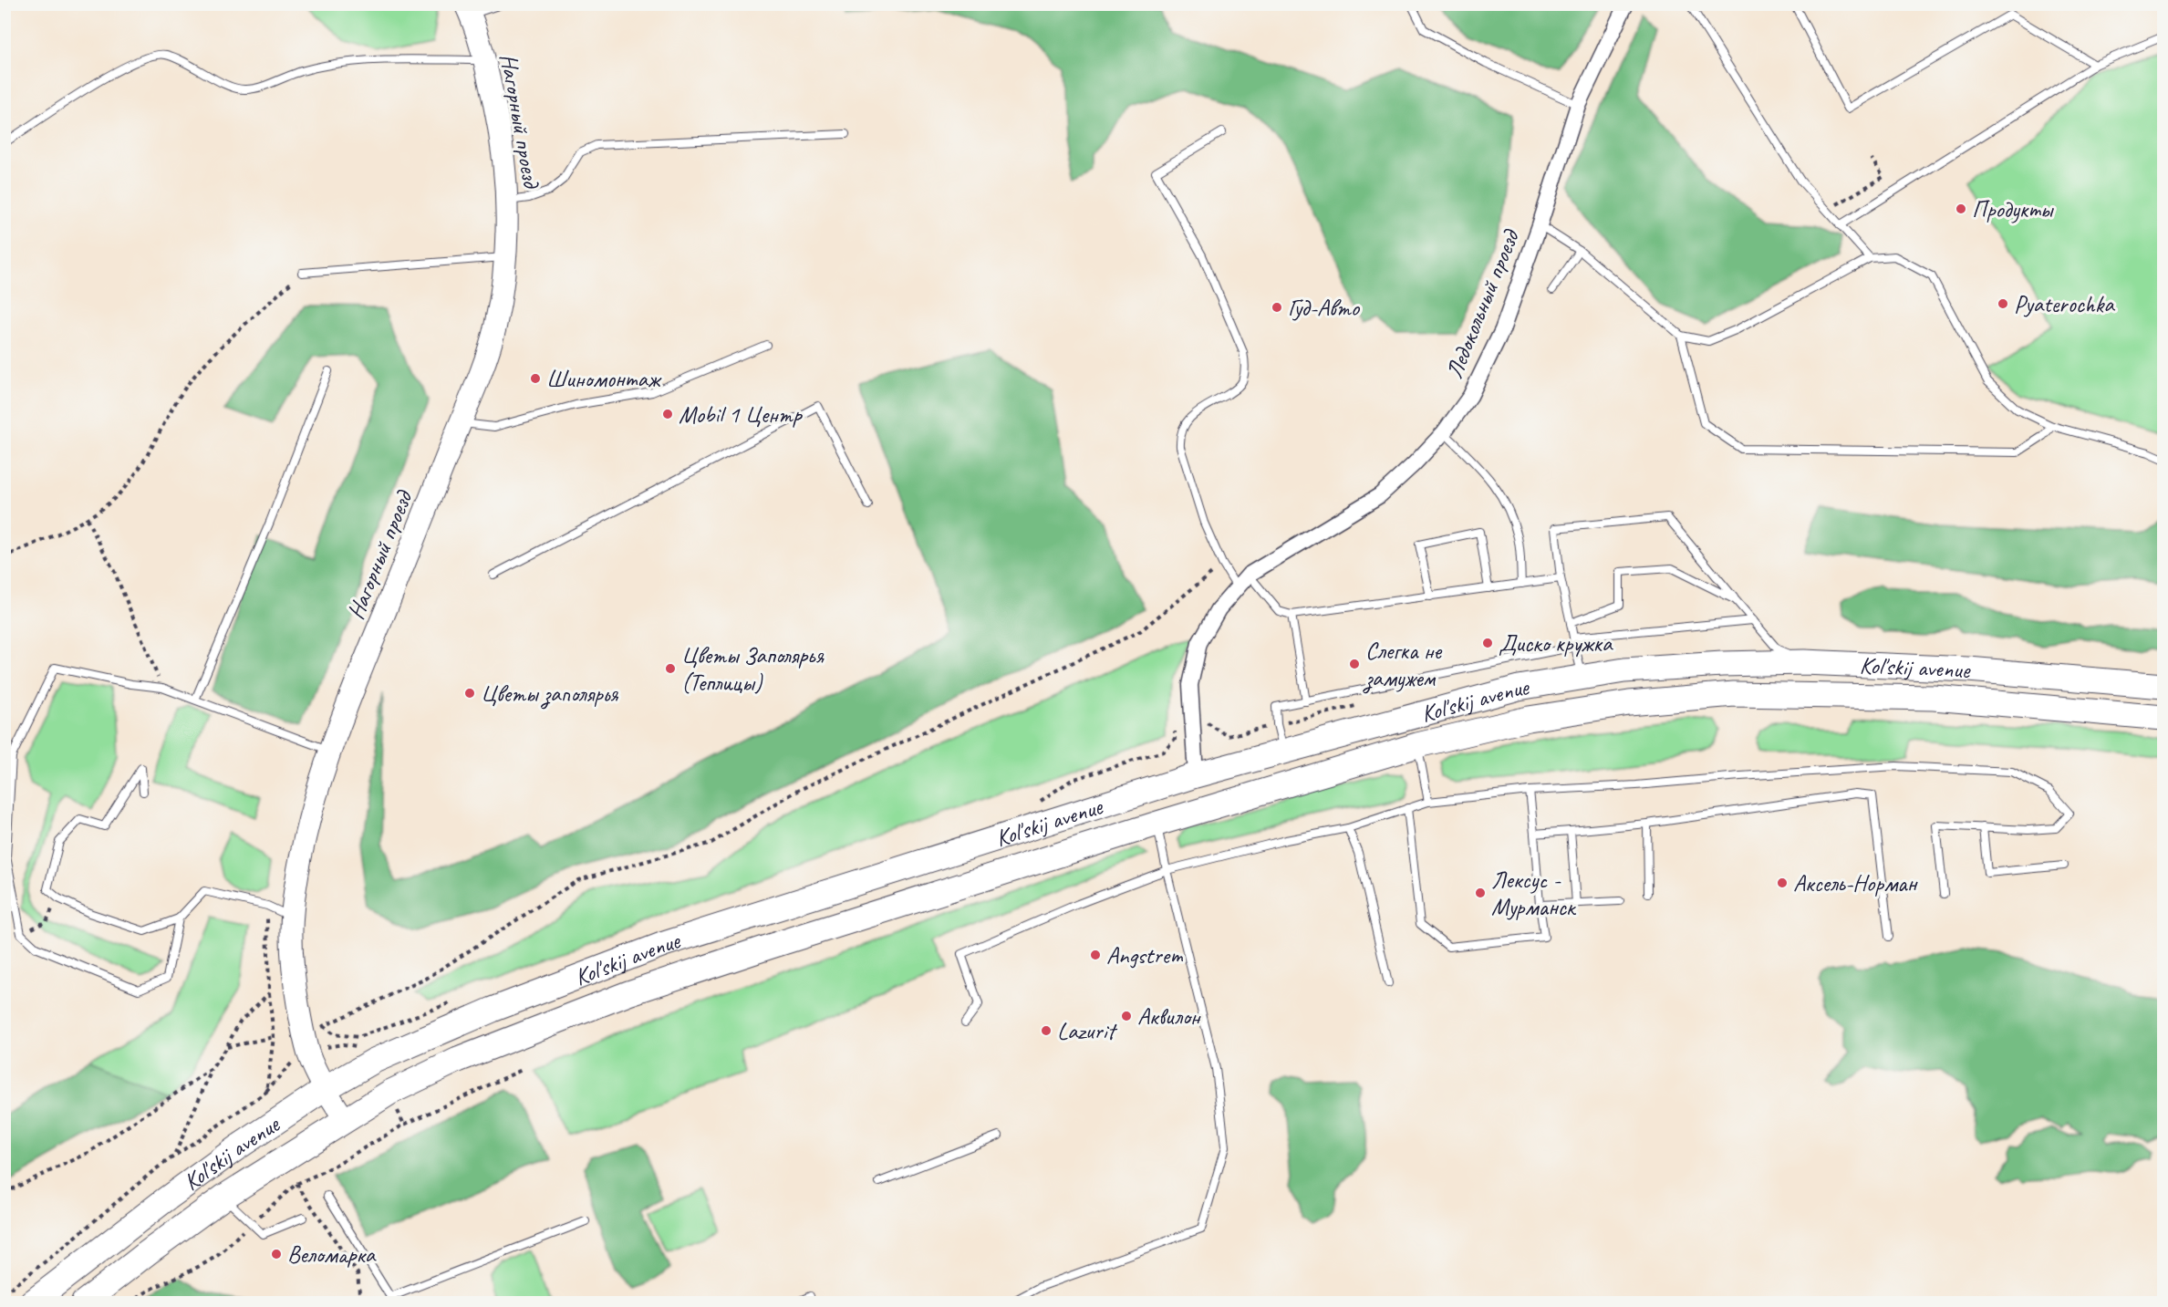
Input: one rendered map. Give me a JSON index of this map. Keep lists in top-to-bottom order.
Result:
{
  "streets": {
    "main road": ["Нагорный проезд", "Kol'skij avenue"],
    "street": ["Ледокольный проезд"]
  },
  "crossings": [
    ["Нагорный проезд", "Kol'skij avenue"],
    ["Ледокольный проезд", "Kol'skij avenue"]
  ],
  "places": [
    "Продукты",
    "Pyaterochka",
    "Гуд-Авто",
    "Шиномонтаж",
    "Mobil 1 Центр",
    "Диско кружка",
    "Слегка не замужем",
    "Цветы Заполярья (Теплицы)",
    "Цветы заполярья",
    "Аксель-Норман",
    "Лексус - Мурманск",
    "Angstrem",
    "Аквилон",
    "Lazurit",
    "Веломарка"
  ]
}
